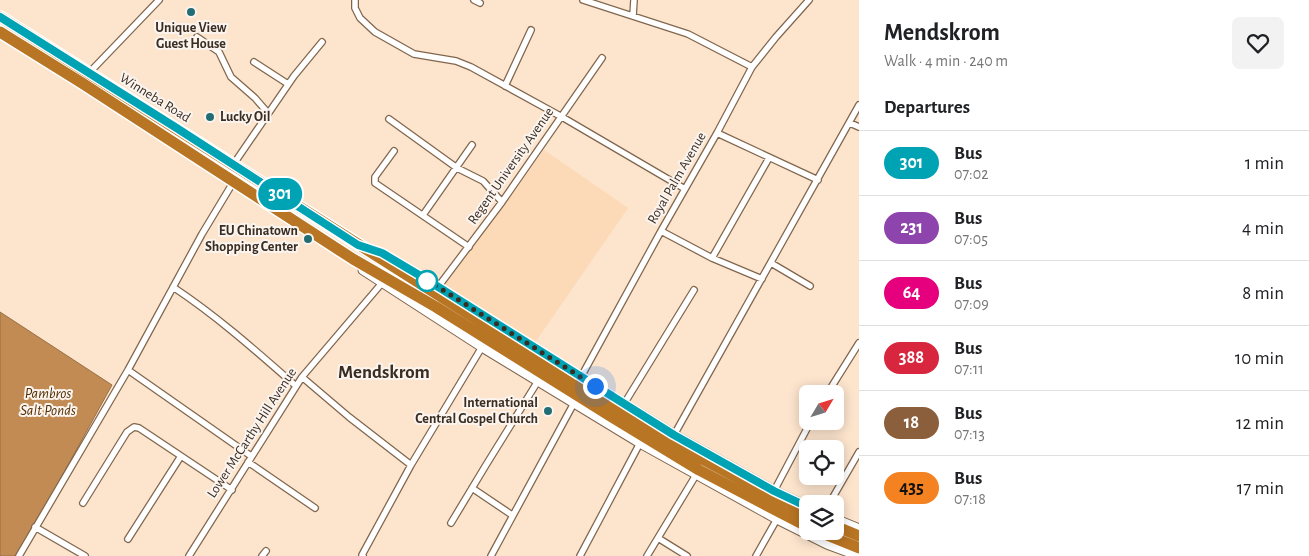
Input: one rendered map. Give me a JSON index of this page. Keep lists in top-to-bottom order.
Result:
{
  "streets": {
    "highway": ["Winneba Road"],
    "street": ["Regent University Avenue", "Royal Palm Avenue", "Lower McCarthy Hill Avenue"]
  },
  "districts": ["Mendskrom"],
  "water": ["Pambros Salt Ponds"],
  "places": [
    "Unique View Guest House",
    "Lucky Oil",
    "EU Chinatown Shopping Center",
    "International Central Gospel Church"
  ],
  "lines": ["bus line 301"],
  "north": "top right",
  "page": {
    "on_map": "301",
    "heading": [
      ["Mendskrom", "Walk · 4 min · 240 m"],
      "Departures"
    ],
    "list": [
      {
        "mark": "301",
        "name": "Bus",
        "note": "07:02",
        "value": "1 min"
      },
      {
        "mark": "231",
        "name": "Bus",
        "note": "07:05",
        "value": "4 min"
      },
      {
        "mark": "64",
        "name": "Bus",
        "note": "07:09",
        "value": "8 min"
      },
      {
        "mark": "388",
        "name": "Bus",
        "note": "07:11",
        "value": "10 min"
      },
      {
        "mark": "18",
        "name": "Bus",
        "note": "07:13",
        "value": "12 min"
      },
      {
        "mark": "435",
        "name": "Bus",
        "note": "07:18",
        "value": "17 min"
      }
    ]
  }
}
